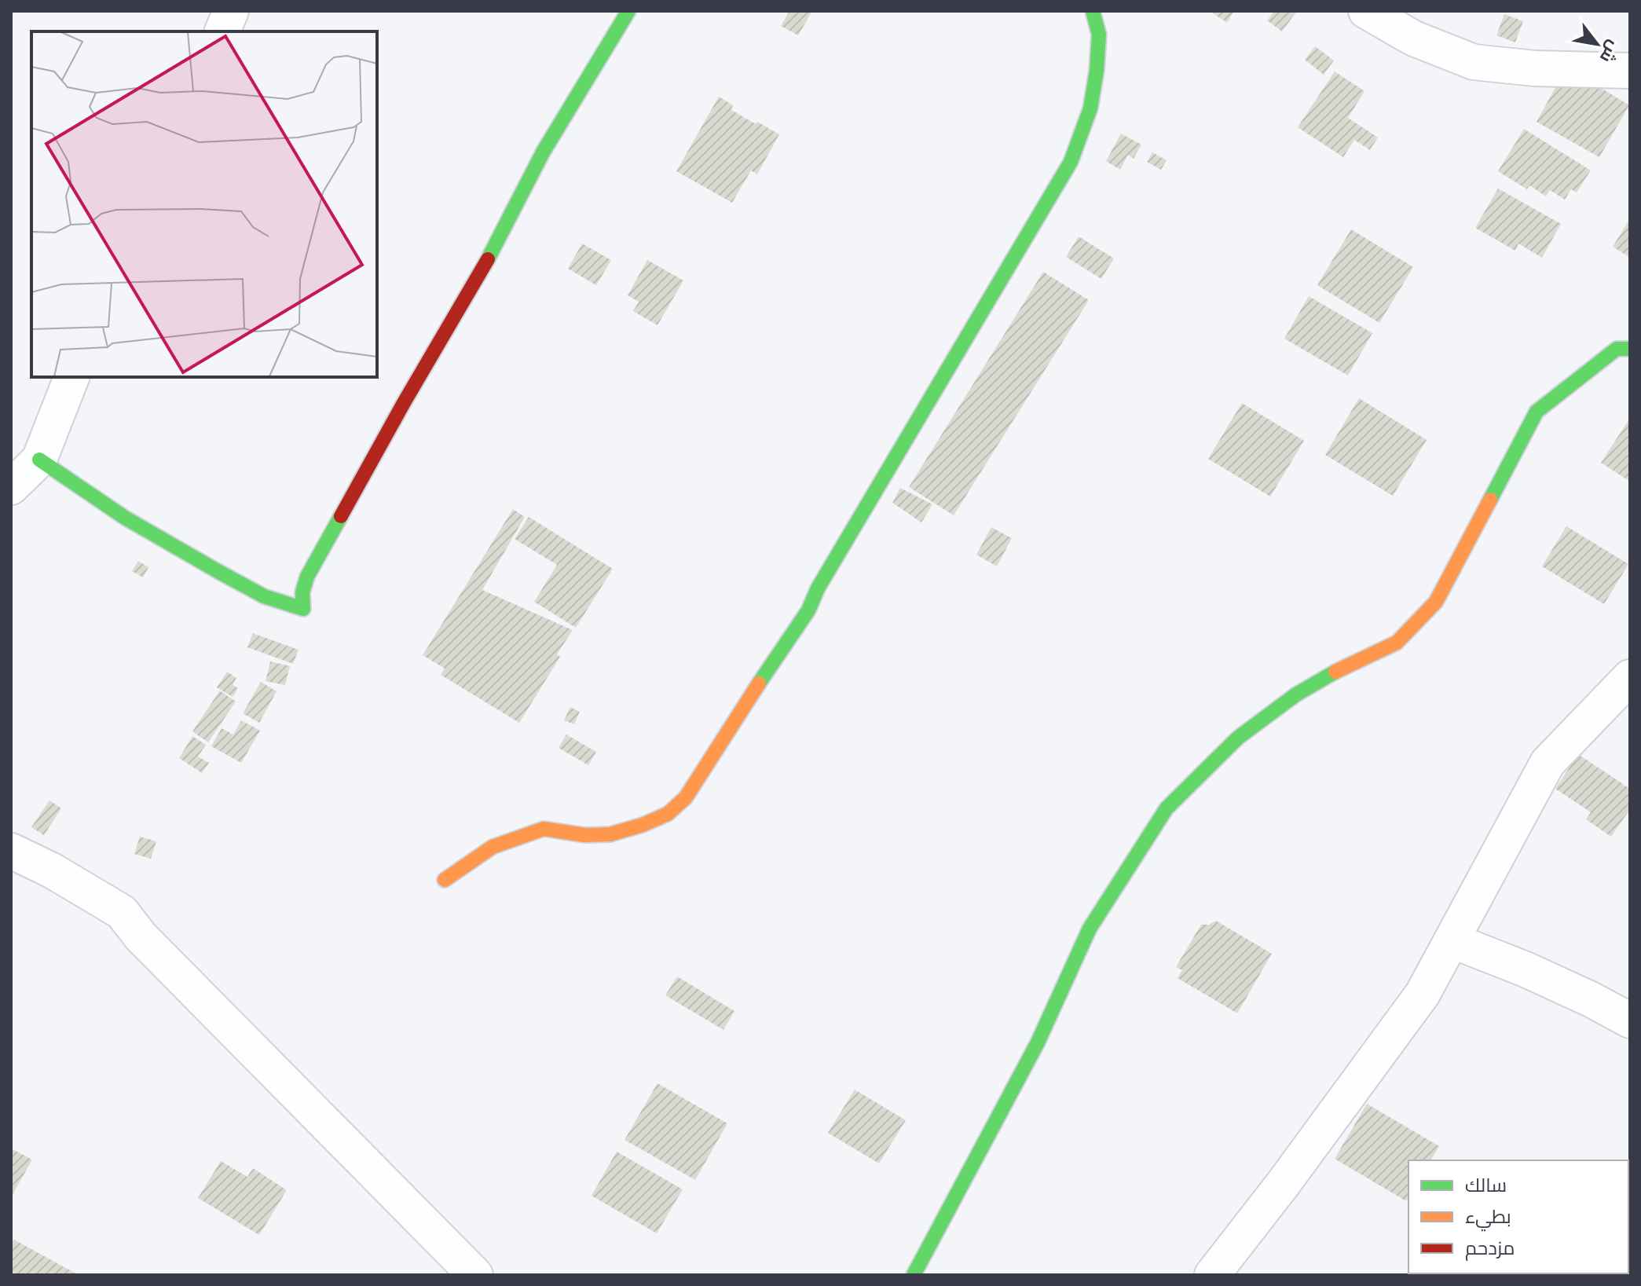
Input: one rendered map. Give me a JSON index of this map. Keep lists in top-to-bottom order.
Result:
{
  "legend": ["سالك", "بطيء", "مزدحم"],
  "north": "bottom right"
}
